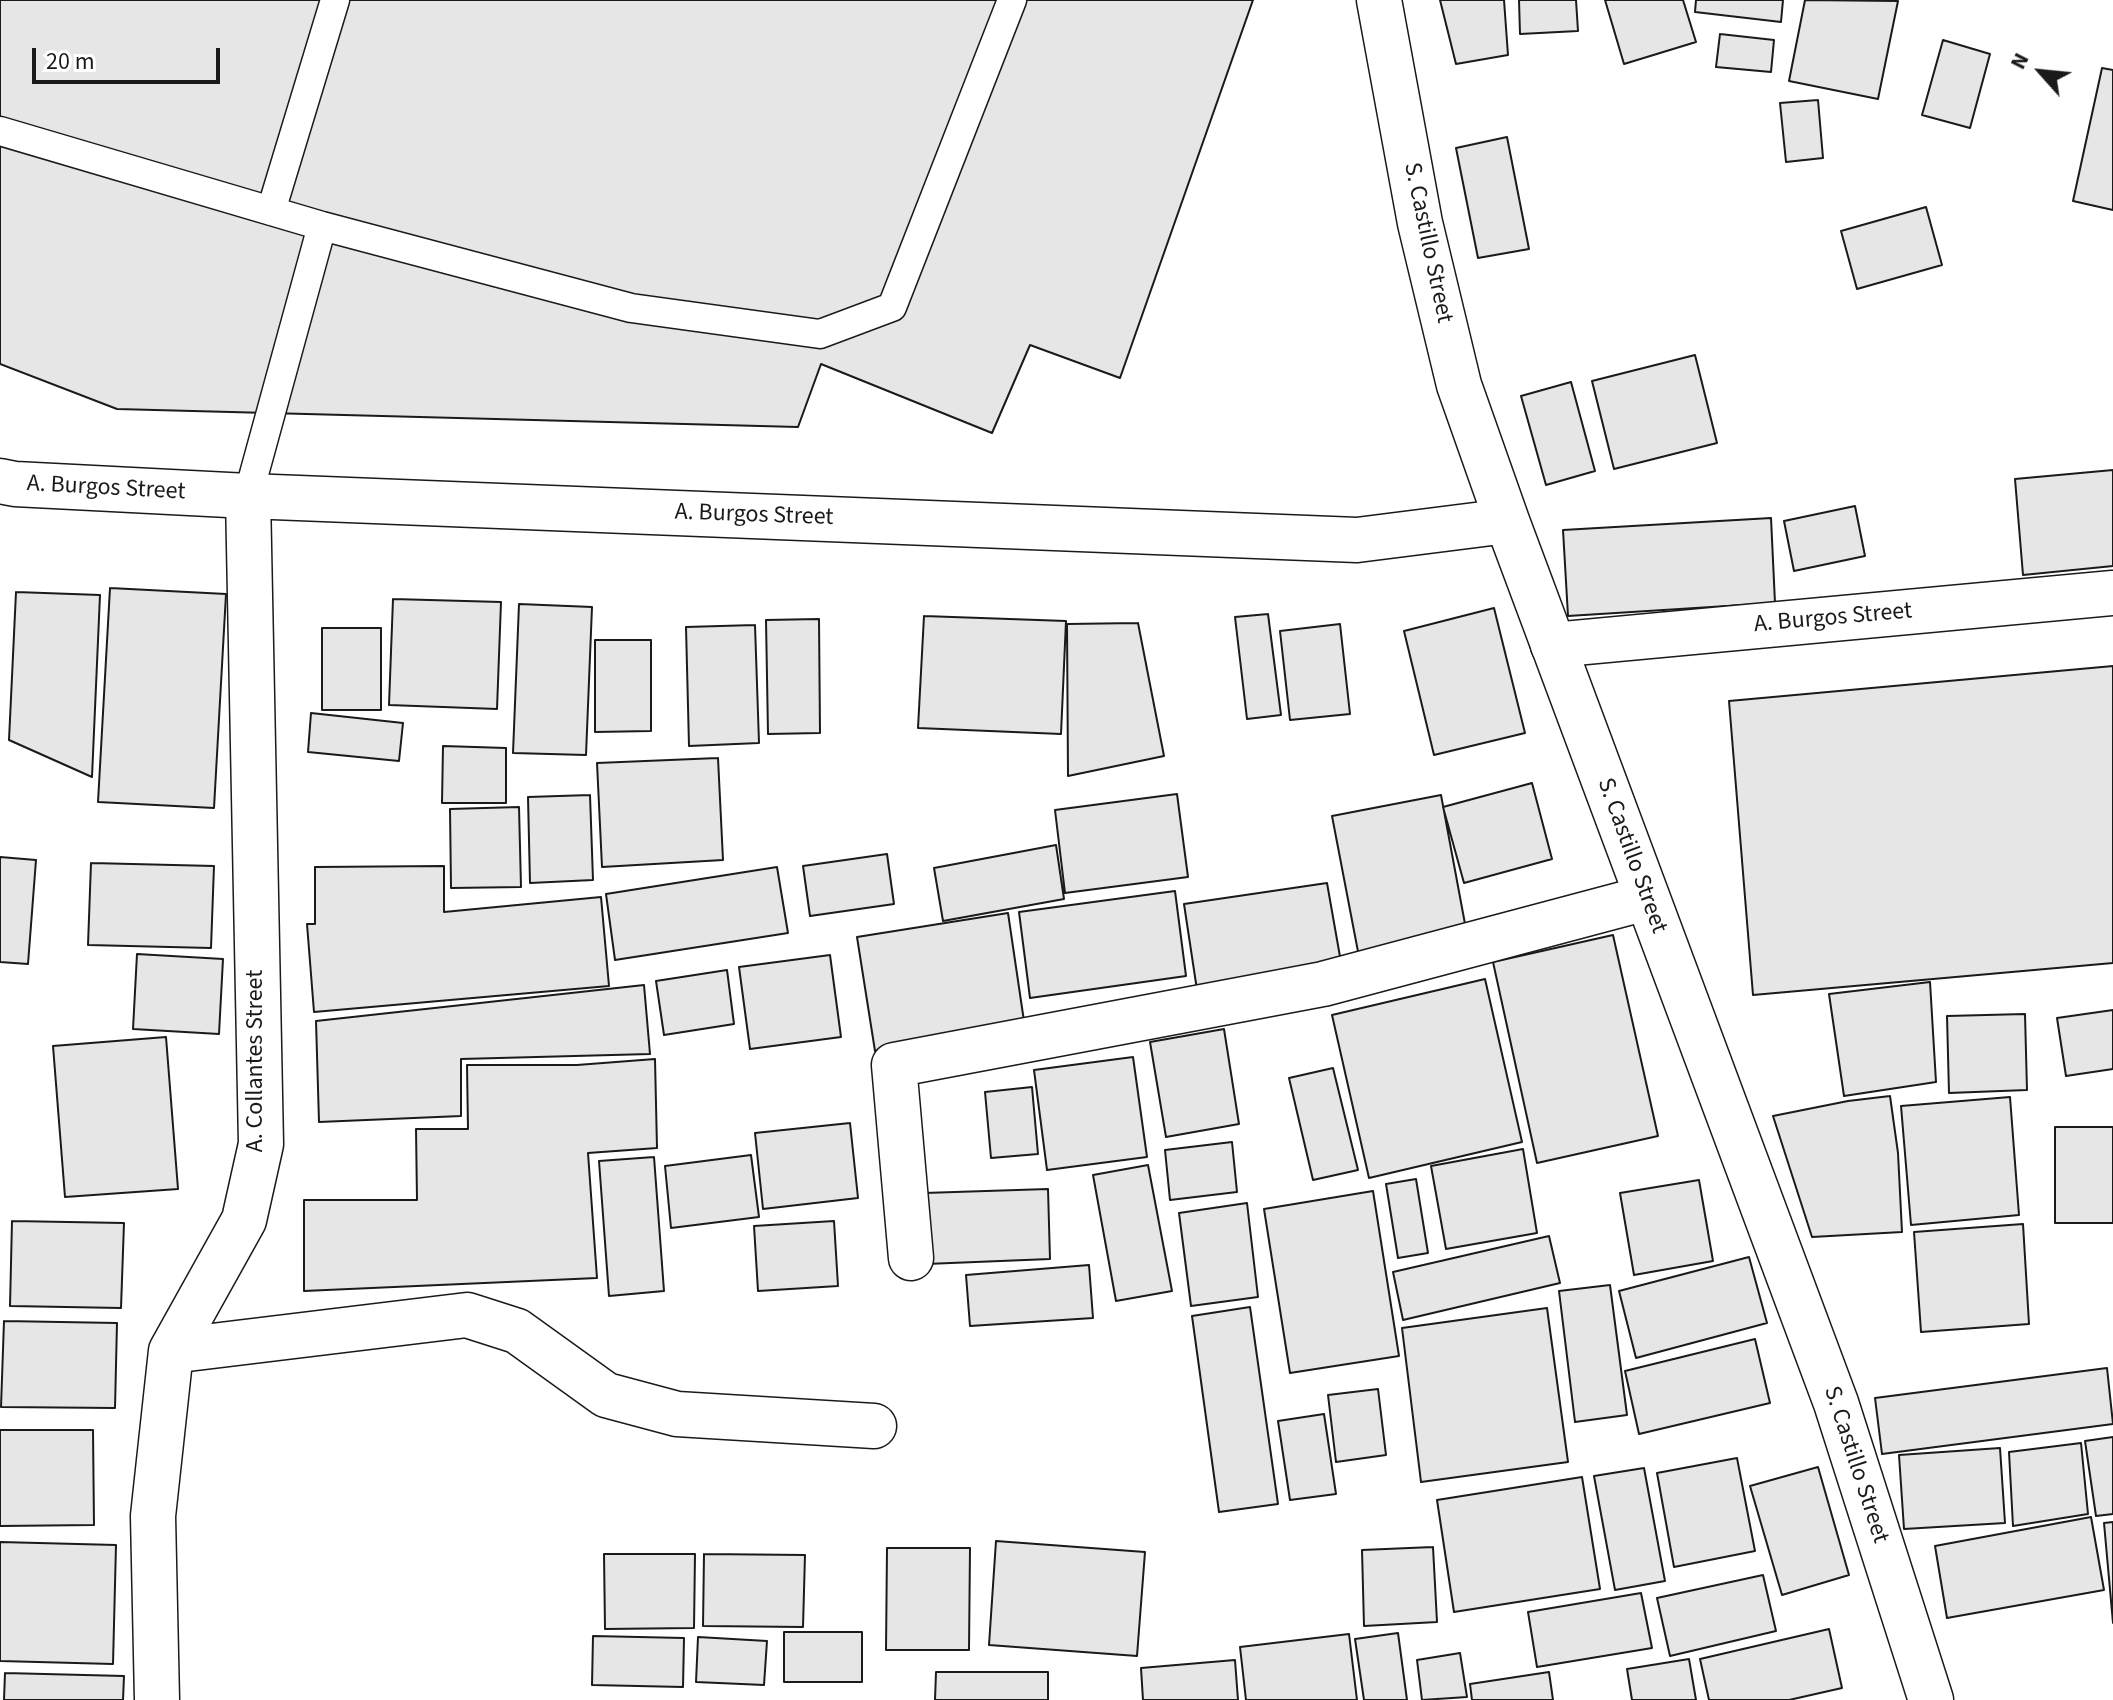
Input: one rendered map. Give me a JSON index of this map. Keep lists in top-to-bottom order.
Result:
{
  "streets": {
    "street": ["S. Castillo Street", "A. Burgos Street", "A. Collantes Street"]
  },
  "crossings": [
    ["S. Castillo Street", "A. Burgos Street"],
    ["A. Burgos Street", "A. Collantes Street"]
  ],
  "scale_bar": "20 m",
  "north": "top left"
}
